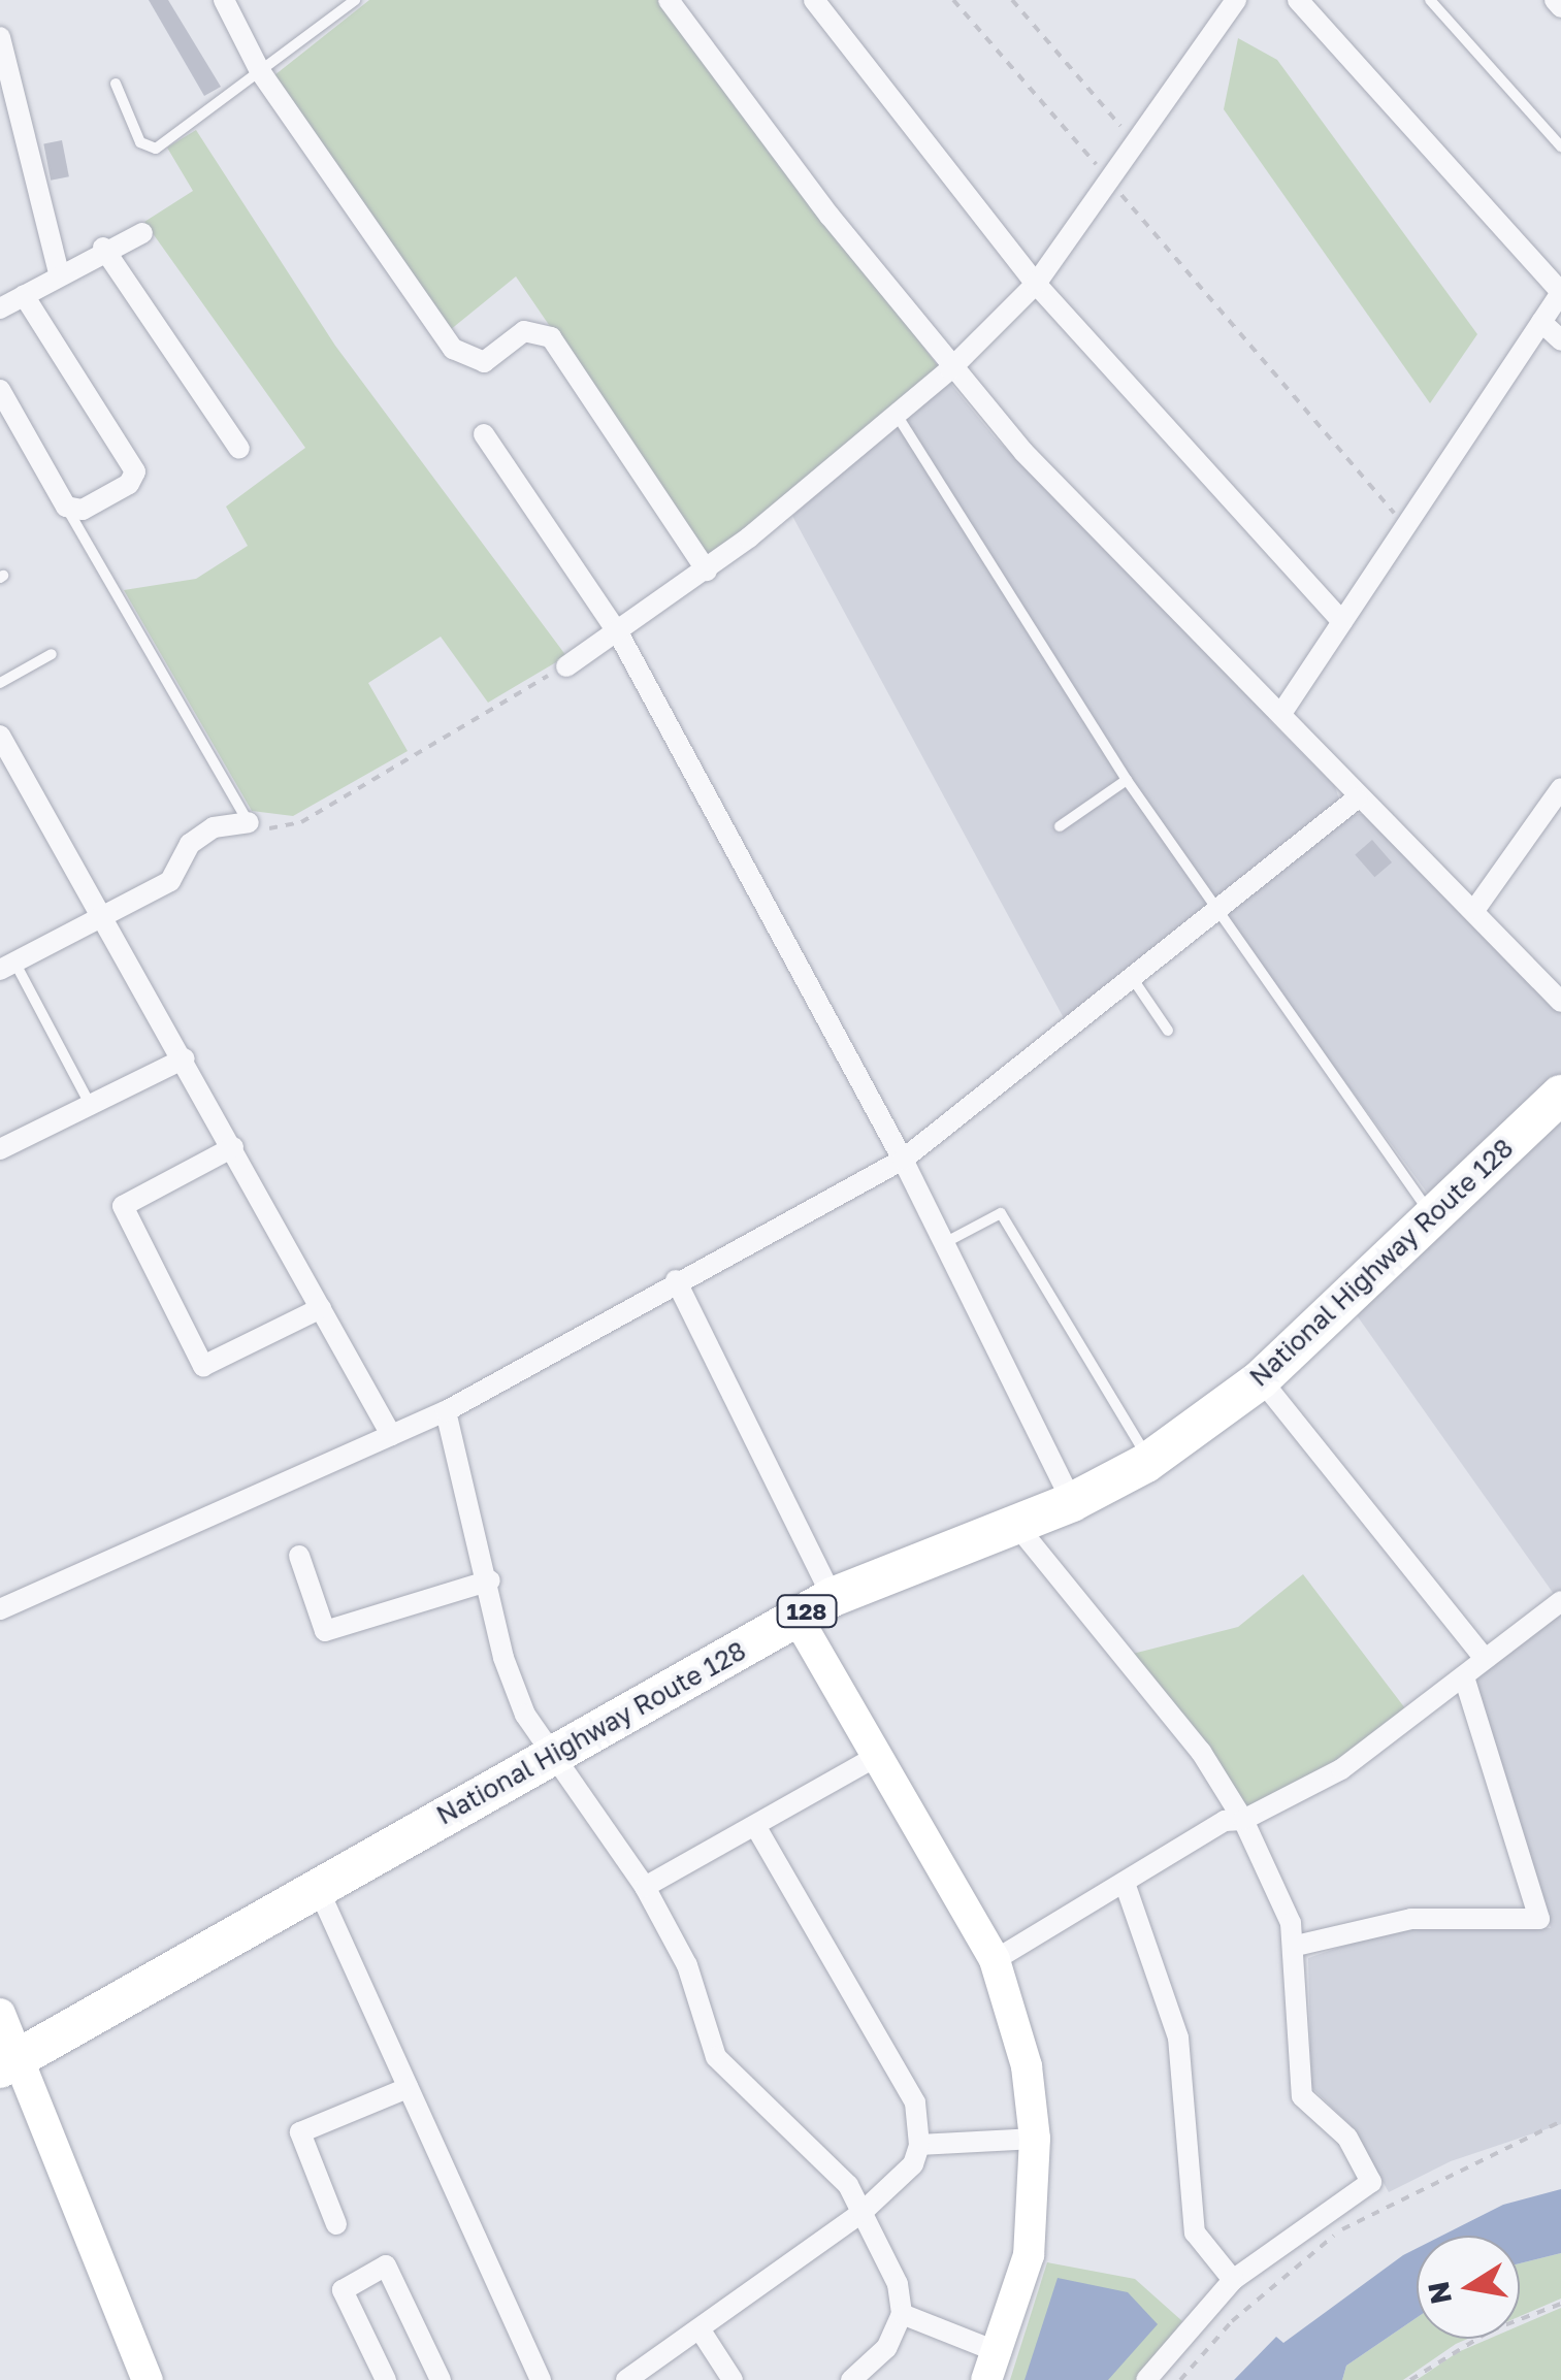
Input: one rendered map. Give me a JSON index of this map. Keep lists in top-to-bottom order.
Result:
{
  "streets": {
    "highway": ["National Highway Route 128", "128"]
  },
  "north": "left"
}
